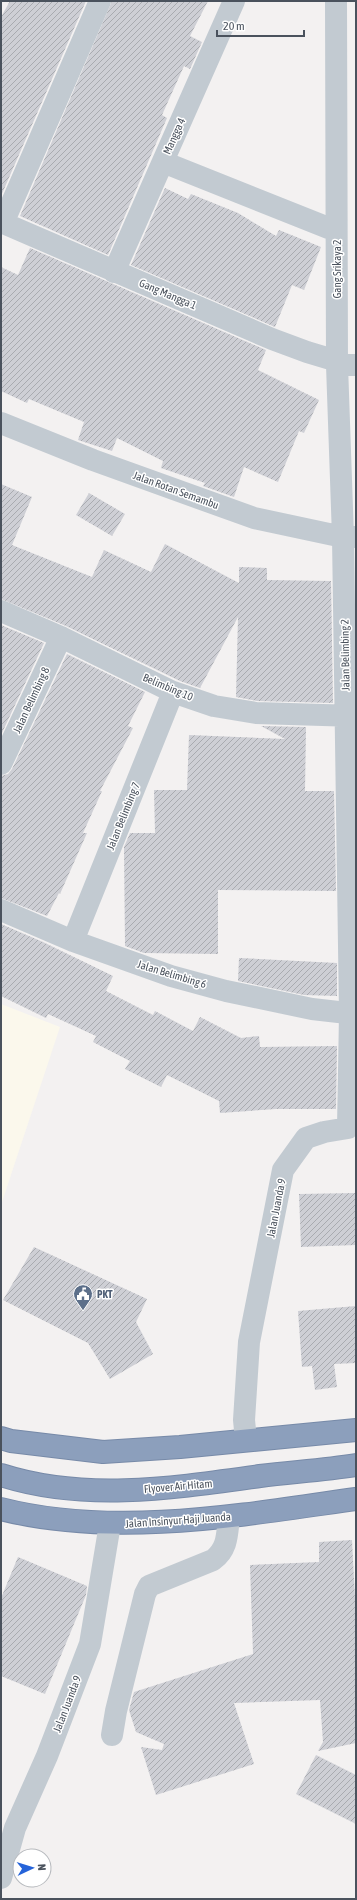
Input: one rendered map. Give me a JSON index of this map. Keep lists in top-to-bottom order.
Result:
{
  "streets": {
    "highway": ["Flyover Air Hitam", "Jalan Insinyur Haji Juanda"],
    "street": [
      "Mangga 4",
      "Gang Srikaya 2",
      "Gang Mangga 1",
      "Jalan Rotan Semambu",
      "Jalan Belimbing 2",
      "Belimbing 10",
      "Jalan Belimbing 8",
      "Jalan Belimbing 7",
      "Jalan Belimbing 6",
      "Jalan Juanda 9"
    ]
  },
  "crossings": [
    ["Mangga 4", "Gang Mangga 1"],
    ["Gang Srikaya 2", "Gang Mangga 1"],
    ["Gang Srikaya 2", "Jalan Rotan Semambu"],
    ["Gang Srikaya 2", "Jalan Belimbing 2"],
    ["Jalan Rotan Semambu", "Jalan Belimbing 2"],
    ["Jalan Belimbing 2", "Belimbing 10"],
    ["Jalan Belimbing 2", "Jalan Belimbing 6"],
    ["Jalan Belimbing 2", "Jalan Juanda 9"],
    ["Belimbing 10", "Jalan Belimbing 8"],
    ["Belimbing 10", "Jalan Belimbing 7"],
    ["Jalan Belimbing 7", "Jalan Belimbing 6"],
    ["Jalan Belimbing 6", "Jalan Juanda 9"],
    ["Jalan Juanda 9", "Jalan Insinyur Haji Juanda"]
  ],
  "places": {
    "public building": ["PKT"]
  },
  "scale_bar": "20 m",
  "north": "right"
}
